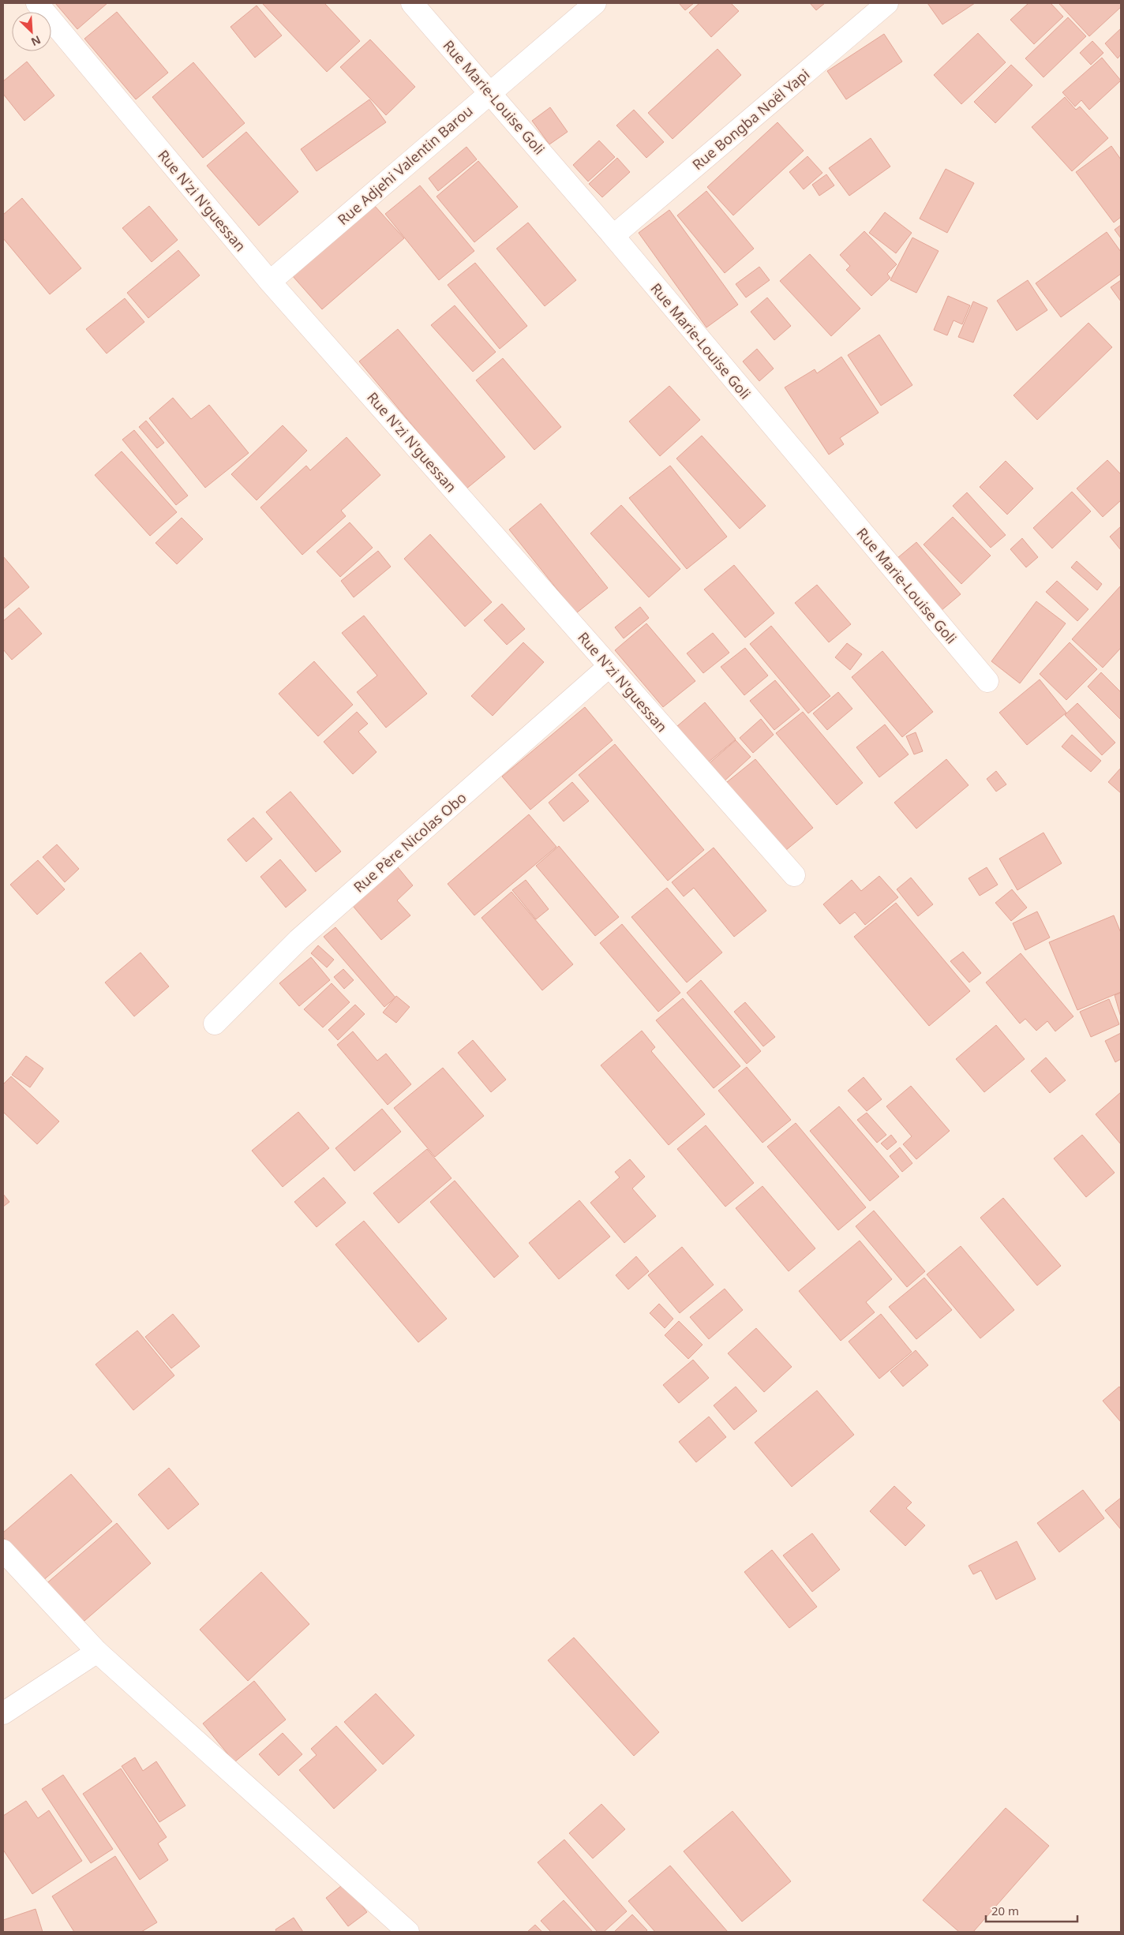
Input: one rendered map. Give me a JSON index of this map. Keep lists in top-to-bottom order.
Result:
{
  "streets": {
    "street": [
      "Rue Marie-Louise Goli",
      "Rue Bongba Noël Yapi",
      "Rue Adjehi Valentin Barou",
      "Rue N'zi N'guessan",
      "Rue Père Nicolas Obo"
    ]
  },
  "crossings": [
    ["Rue Marie-Louise Goli", "Rue Bongba Noël Yapi"],
    ["Rue Marie-Louise Goli", "Rue Adjehi Valentin Barou"],
    ["Rue Adjehi Valentin Barou", "Rue N'zi N'guessan"],
    ["Rue N'zi N'guessan", "Rue Père Nicolas Obo"]
  ],
  "scale_bar": "20 m",
  "north": "bottom right"
}
